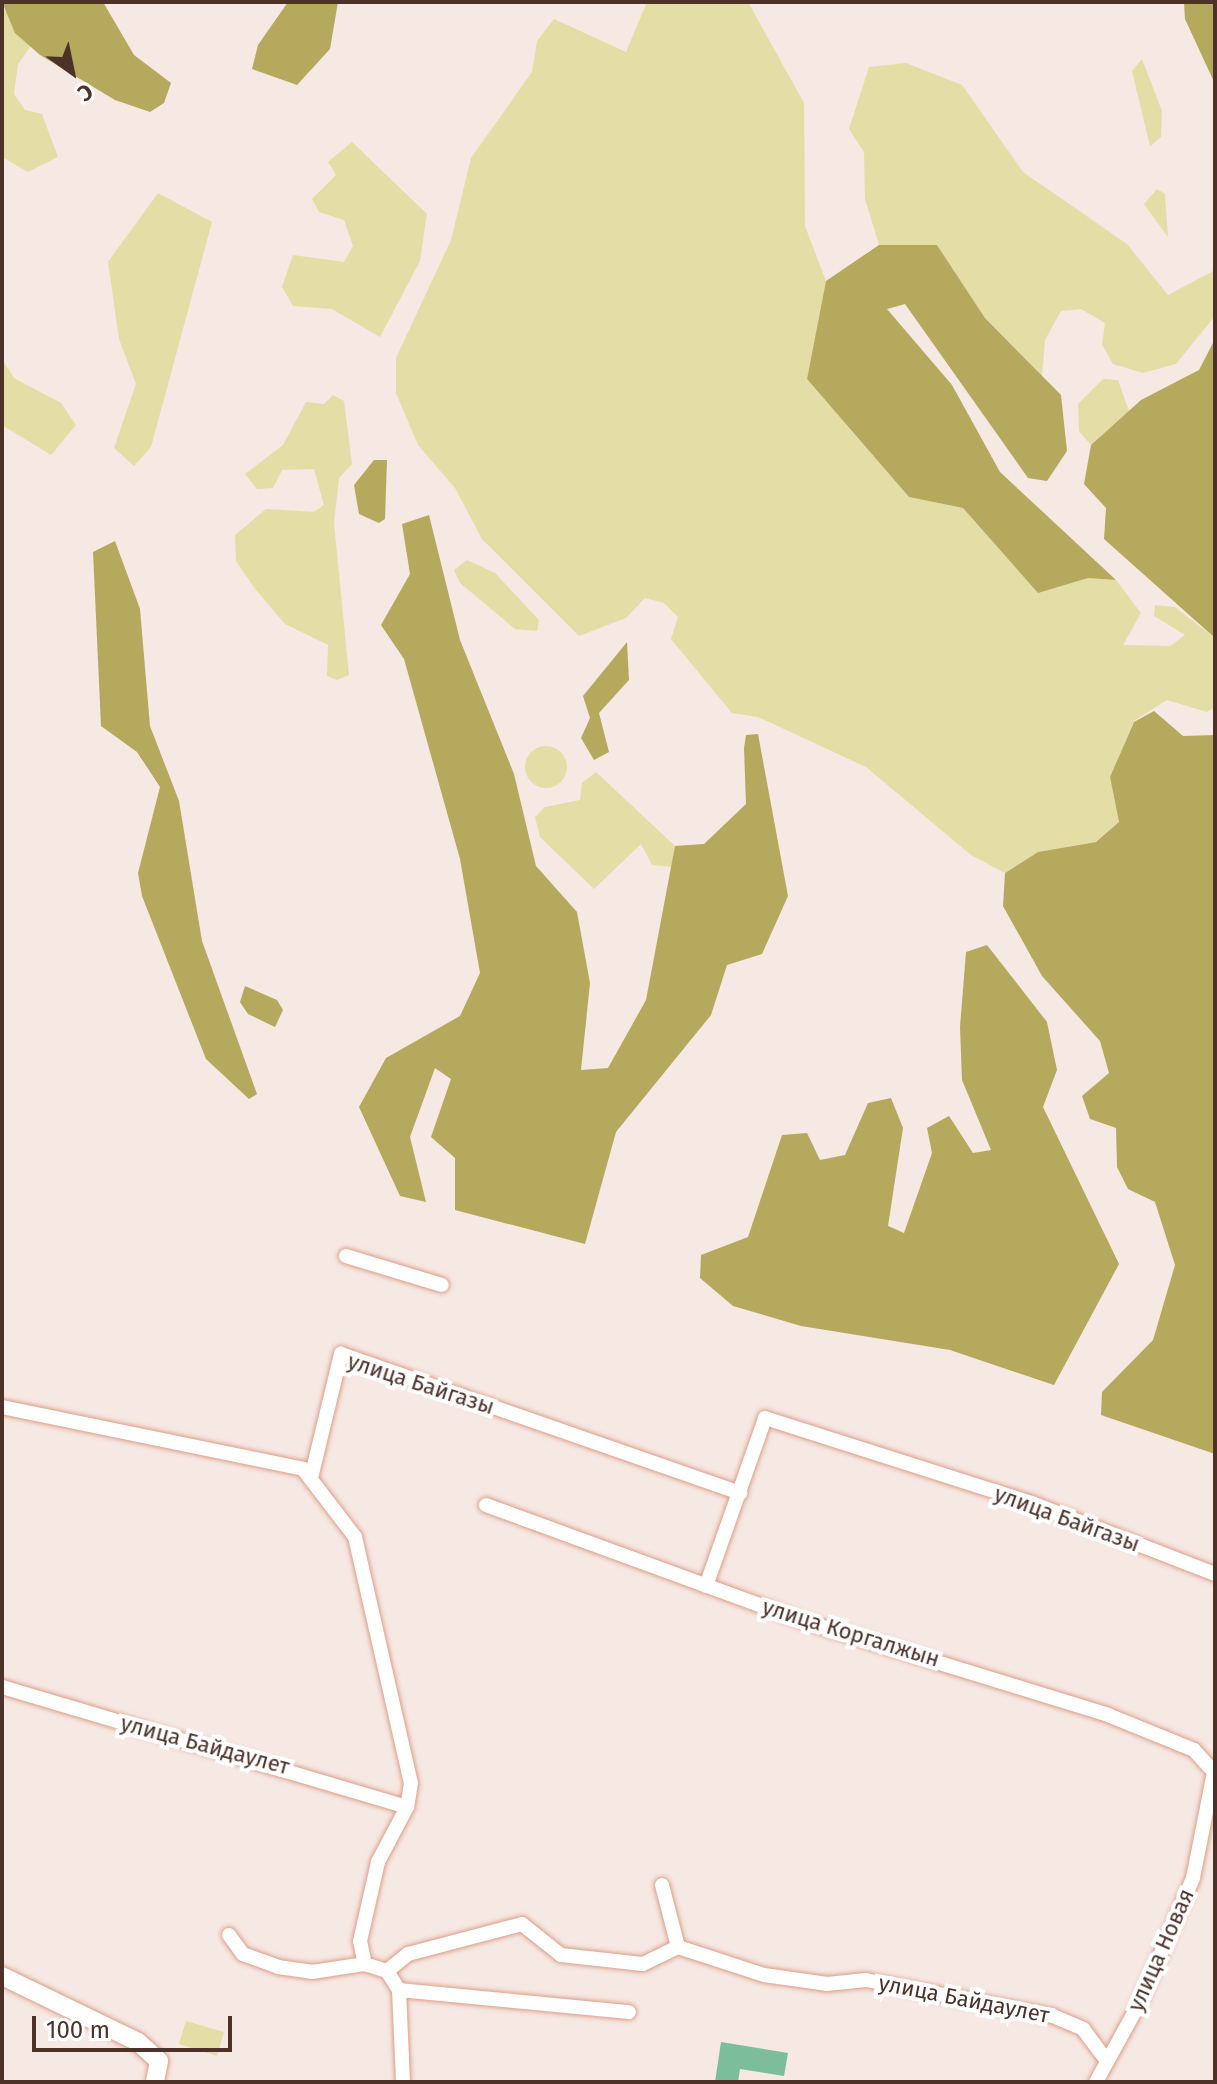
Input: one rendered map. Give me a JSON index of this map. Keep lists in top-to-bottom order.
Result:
{
  "streets": {
    "street": [
      "улица Байгазы",
      "улица Коргалжын",
      "улица Байдаулет",
      "улица Новая"
    ]
  },
  "crossings": [
    ["улица Байгазы", "улица Коргалжын"],
    ["улица Коргалжын", "улица Новая"],
    ["улица Байдаулет", "улица Новая"]
  ],
  "scale_bar": "100 m",
  "north": "bottom right"
}
